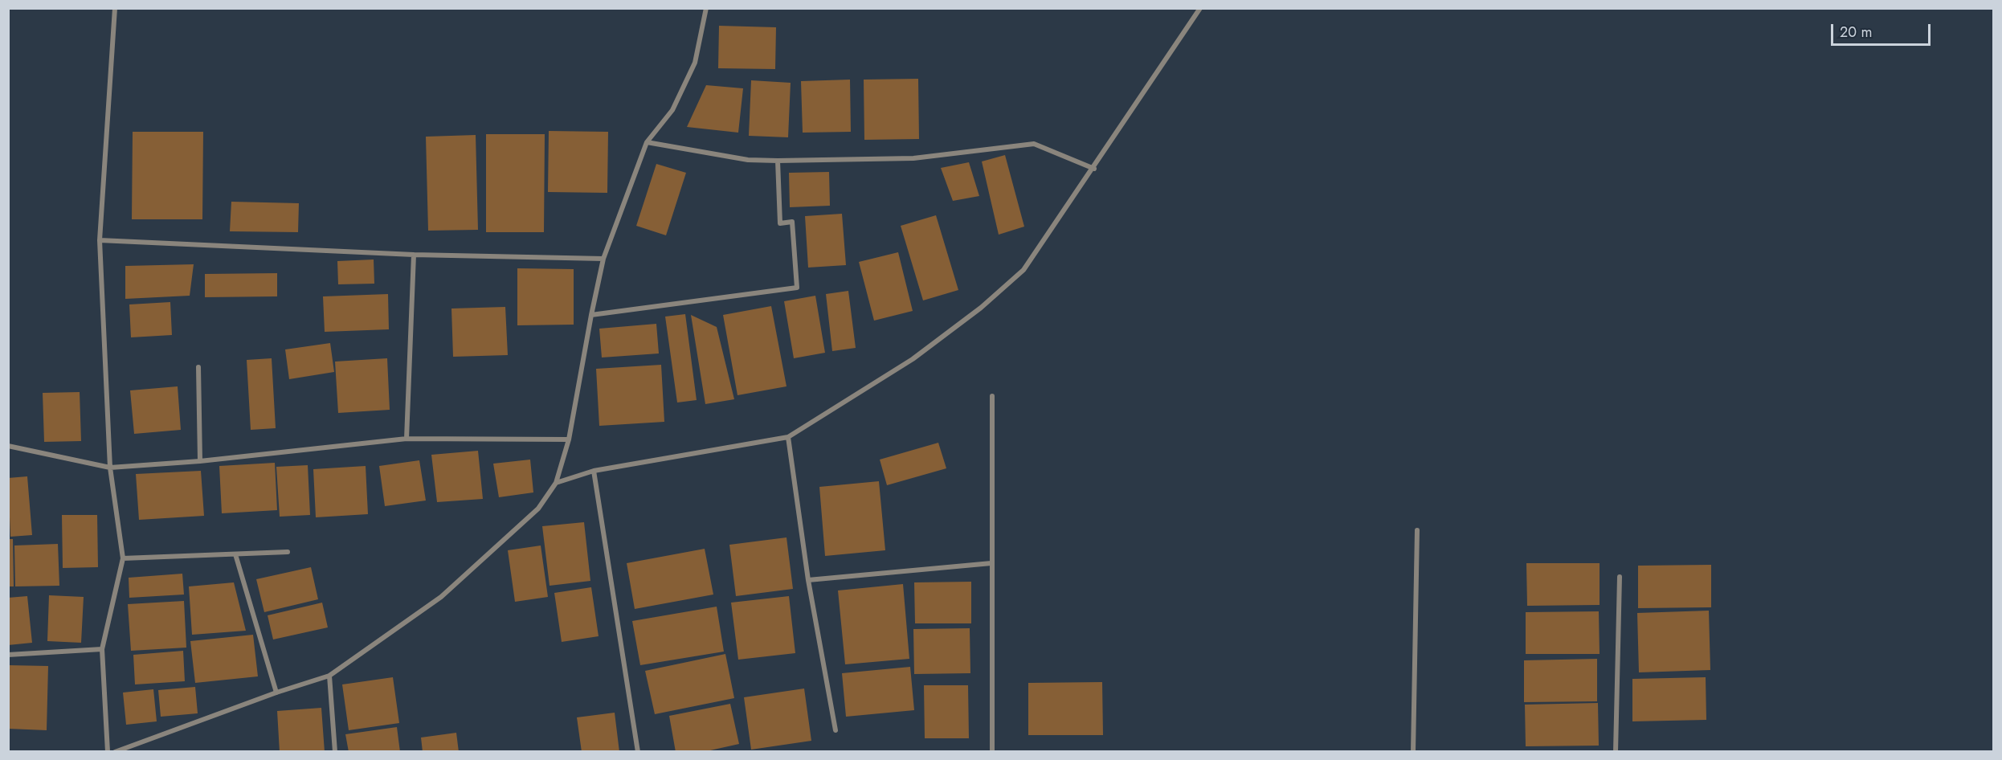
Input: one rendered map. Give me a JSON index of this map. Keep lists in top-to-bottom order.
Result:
{
  "scale_bar": "20 m"
}
